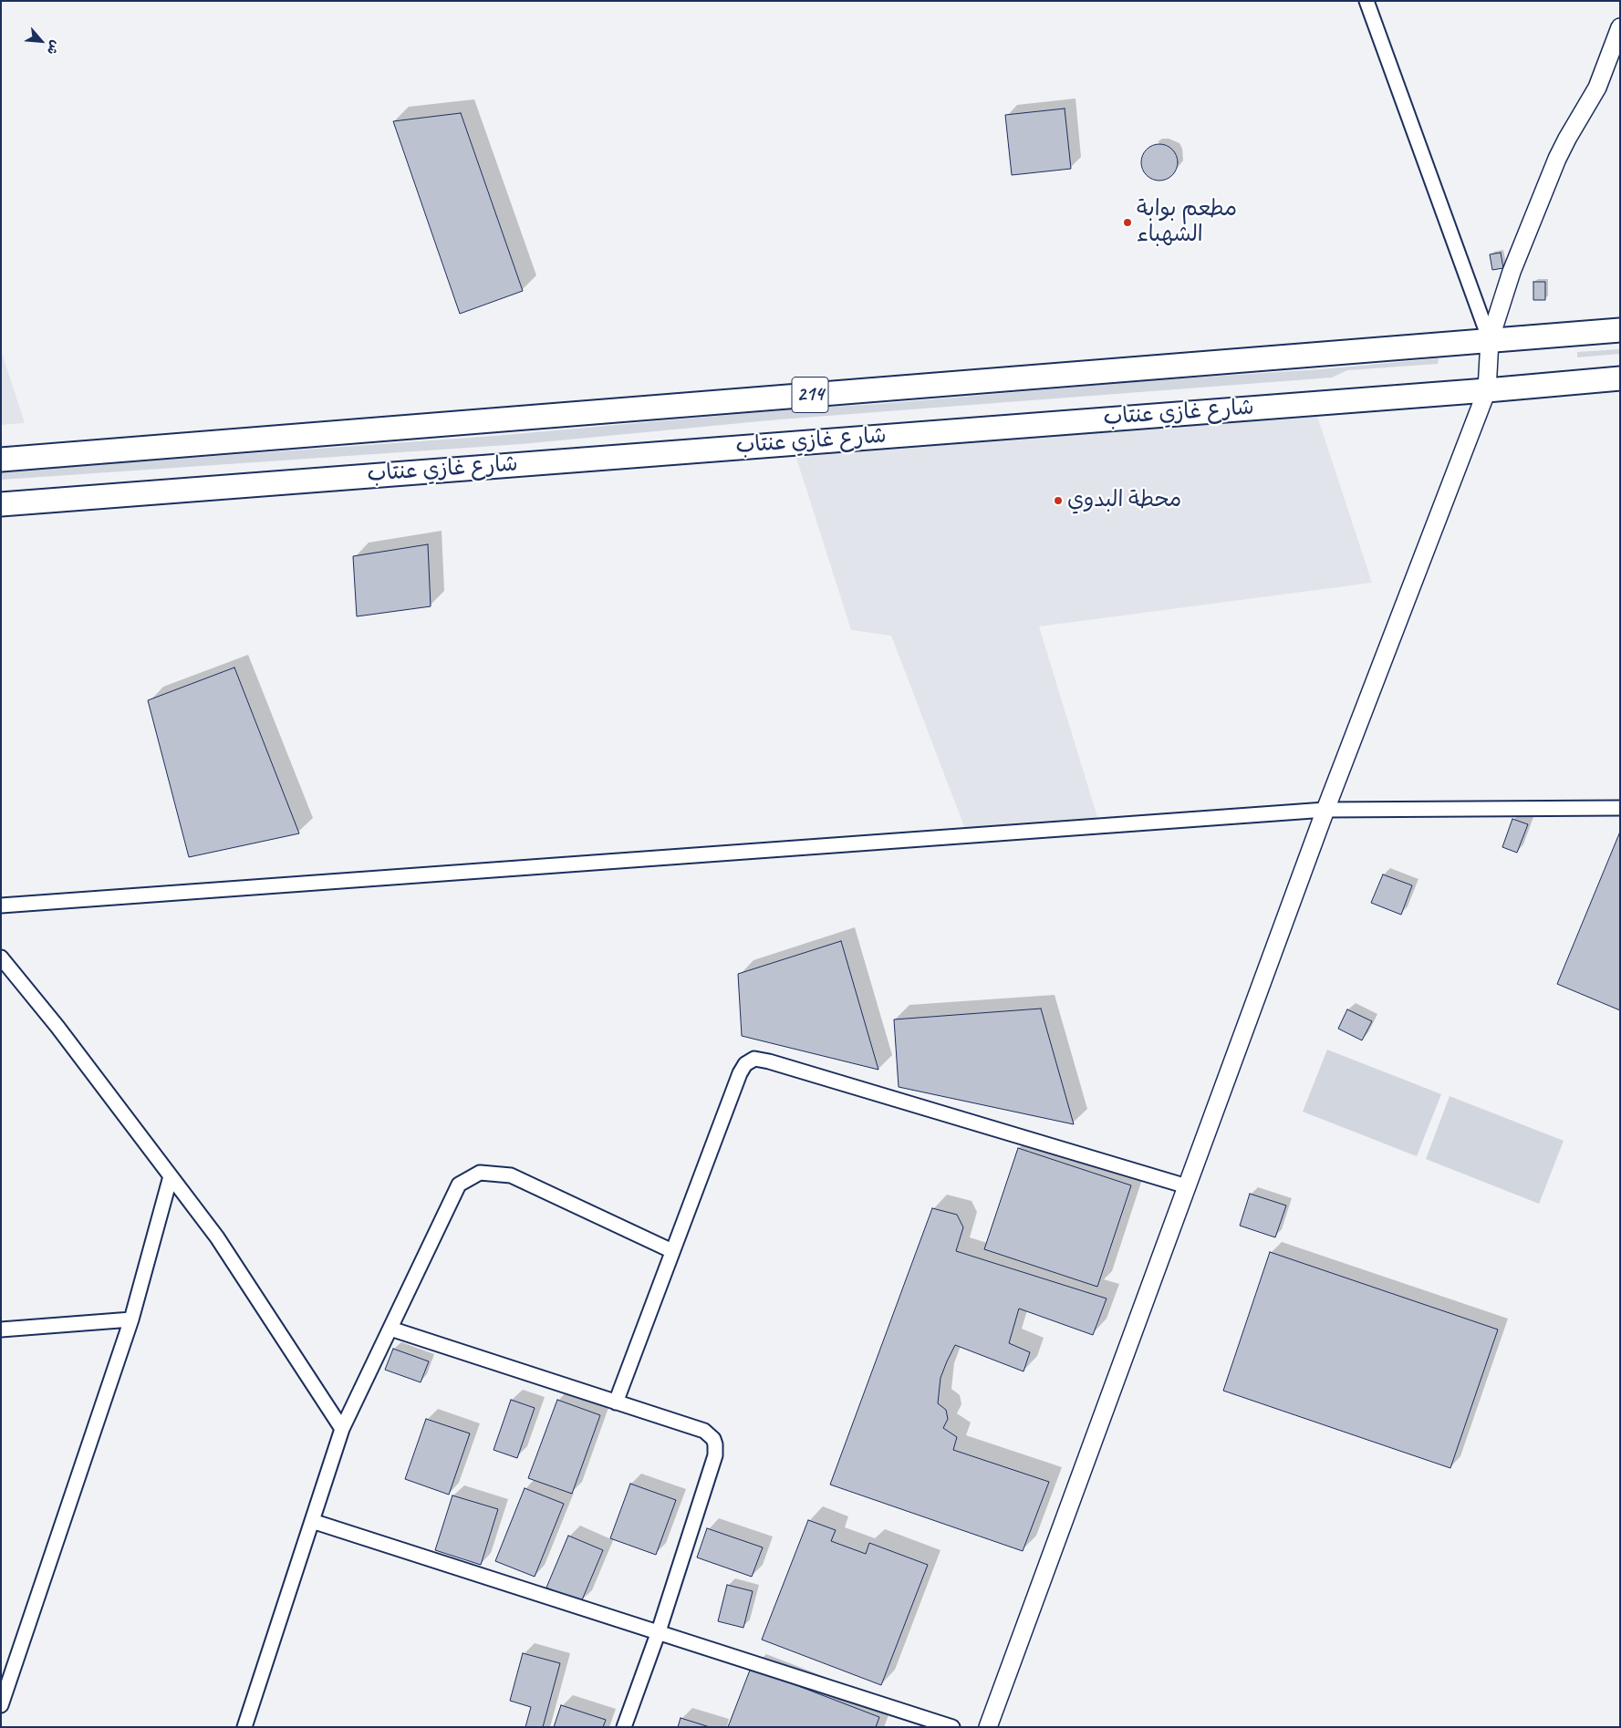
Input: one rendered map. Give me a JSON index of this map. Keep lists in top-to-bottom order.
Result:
{
  "streets": {
    "highway": ["214", "شارع غازي عنتاب"]
  },
  "places": ["مطعم بوابة الشهباء", "محطة البدوي"],
  "north": "bottom right"
}
